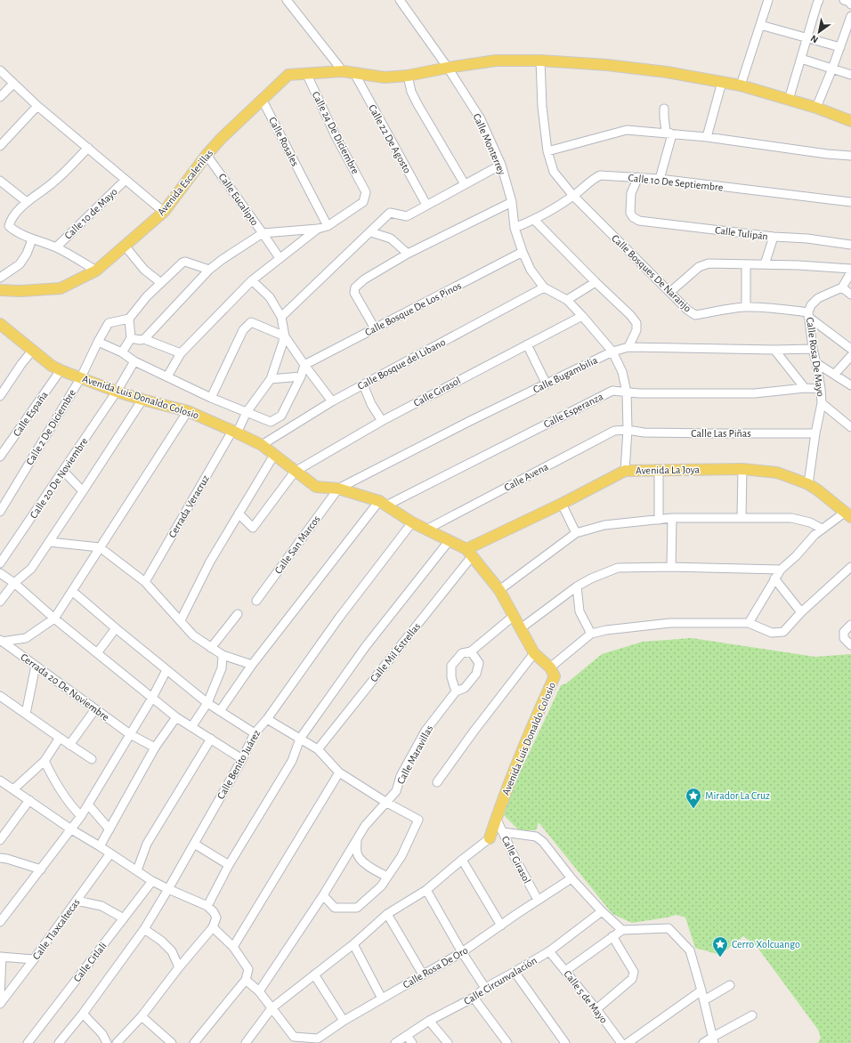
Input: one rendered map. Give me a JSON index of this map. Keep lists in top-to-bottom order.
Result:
{
  "streets": {
    "main road": ["Avenida Escalerillas", "Avenida Luis Donaldo Colosio", "Avenida La Joya"],
    "street": [
      "Calle 24 De Diciembre",
      "Calle 22 De Agosto",
      "Calle Rosales",
      "Calle Monterrey",
      "Calle 10 De Septiembre",
      "Calle Eucalipto",
      "Calle 10 de Mayo",
      "Calle Tulipán",
      "Calle Bosques De Naranjo",
      "Calle Bosque De Los Pinos",
      "Calle Rosa De Mayo",
      "Calle Bosque del Libano",
      "Calle Bugambilia",
      "Calle Girasol",
      "Calle Esperanza",
      "Calle España",
      "Calle 2 De Diciembre",
      "Calle Las Piñas",
      "Calle Avena",
      "Calle 20 De Noviembre",
      "Cerrada Veracruz",
      "Calle San Marcos",
      "Calle Mil Estrellas",
      "Cerrada 20 De Noviembre",
      "Calle Maravillas",
      "Calle Benito Juárez",
      "Calle Tlaxcaltecas",
      "Calle Citlali",
      "Calle Rosa De Oro",
      "Calle Circunvalación",
      "Calle 5 de Mayo"
    ]
  },
  "crossings": [
    ["Calle 24 De Diciembre", "Avenida Escalerillas"],
    ["Calle 24 De Diciembre", "Calle Eucalipto"],
    ["Calle 22 De Agosto", "Avenida Escalerillas"],
    ["Calle Rosales", "Avenida Escalerillas"],
    ["Calle Rosales", "Calle Eucalipto"],
    ["Calle Monterrey", "Avenida Escalerillas"],
    ["Calle Monterrey", "Calle 10 De Septiembre"],
    ["Calle Monterrey", "Calle Bosque De Los Pinos"],
    ["Calle Monterrey", "Calle Bosque del Libano"],
    ["Avenida Escalerillas", "Calle Eucalipto"],
    ["Avenida Escalerillas", "Calle Bosques De Naranjo"],
    ["Calle 10 De Septiembre", "Calle Tulipán"],
    ["Calle 10 De Septiembre", "Calle Bosques De Naranjo"],
    ["Calle Bosques De Naranjo", "Calle Rosa De Mayo"],
    ["Calle Rosa De Mayo", "Calle Bugambilia"],
    ["Calle Rosa De Mayo", "Calle Esperanza"],
    ["Calle Rosa De Mayo", "Calle Las Piñas"],
    ["Calle Rosa De Mayo", "Avenida La Joya"],
    ["Calle Bosque del Libano", "Avenida Luis Donaldo Colosio"],
    ["Calle Bugambilia", "Avenida Luis Donaldo Colosio"],
    ["Calle Bugambilia", "Calle San Marcos"],
    ["Calle Girasol", "Avenida Luis Donaldo Colosio"],
    ["Calle Girasol", "Calle Rosa De Oro"],
    ["Avenida Luis Donaldo Colosio", "Calle Esperanza"],
    ["Avenida Luis Donaldo Colosio", "Calle España"],
    ["Avenida Luis Donaldo Colosio", "Calle 2 De Diciembre"],
    ["Avenida Luis Donaldo Colosio", "Avenida La Joya"],
    ["Avenida Luis Donaldo Colosio", "Calle Avena"],
    ["Avenida Luis Donaldo Colosio", "Calle 20 De Noviembre"],
    ["Avenida Luis Donaldo Colosio", "Cerrada Veracruz"],
    ["Avenida Luis Donaldo Colosio", "Calle San Marcos"],
    ["Avenida Luis Donaldo Colosio", "Calle Mil Estrellas"],
    ["Avenida Luis Donaldo Colosio", "Calle Benito Juárez"],
    ["Calle Las Piñas", "Calle Avena"],
    ["Avenida La Joya", "Calle Mil Estrellas"],
    ["Calle Circunvalación", "Calle 5 de Mayo"]
  ],
  "places": {
    "place": ["Mirador La Cruz", "Cerro Xolcuango"]
  },
  "north": "bottom left"
}
